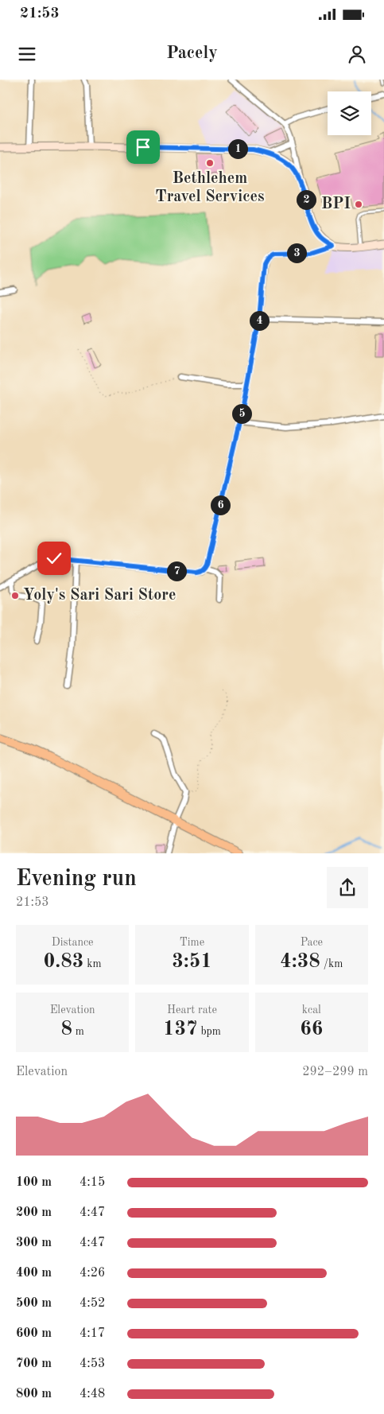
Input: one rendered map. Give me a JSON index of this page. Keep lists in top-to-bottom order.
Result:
{
  "places": ["Bethlehem Travel Services", "BPI", "Yoly's Sari Sari Store"],
  "page": {
    "status": "21:53",
    "header": "Pacely",
    "pins": [
      "1",
      "2",
      "3",
      "4",
      "5",
      "6",
      "7"
    ],
    "heading": ["Evening run", "21:53"],
    "stats": [
      ["Distance", "0.83 km"],
      ["Time", "3:51"],
      ["Pace", "4:38 /km"],
      ["Elevation", "8 m"],
      ["Heart rate", "137 bpm"],
      ["kcal", "66"]
    ],
    "chart": ["Elevation", "292–299 m"],
    "list": [
      {
        "name": "100 m",
        "note": "4:15"
      },
      {
        "name": "200 m",
        "note": "4:47"
      },
      {
        "name": "300 m",
        "note": "4:47"
      },
      {
        "name": "400 m",
        "note": "4:26"
      },
      {
        "name": "500 m",
        "note": "4:52"
      },
      {
        "name": "600 m",
        "note": "4:17"
      },
      {
        "name": "700 m",
        "note": "4:53"
      },
      {
        "name": "800 m",
        "note": "4:48"
      }
    ]
  }
}
